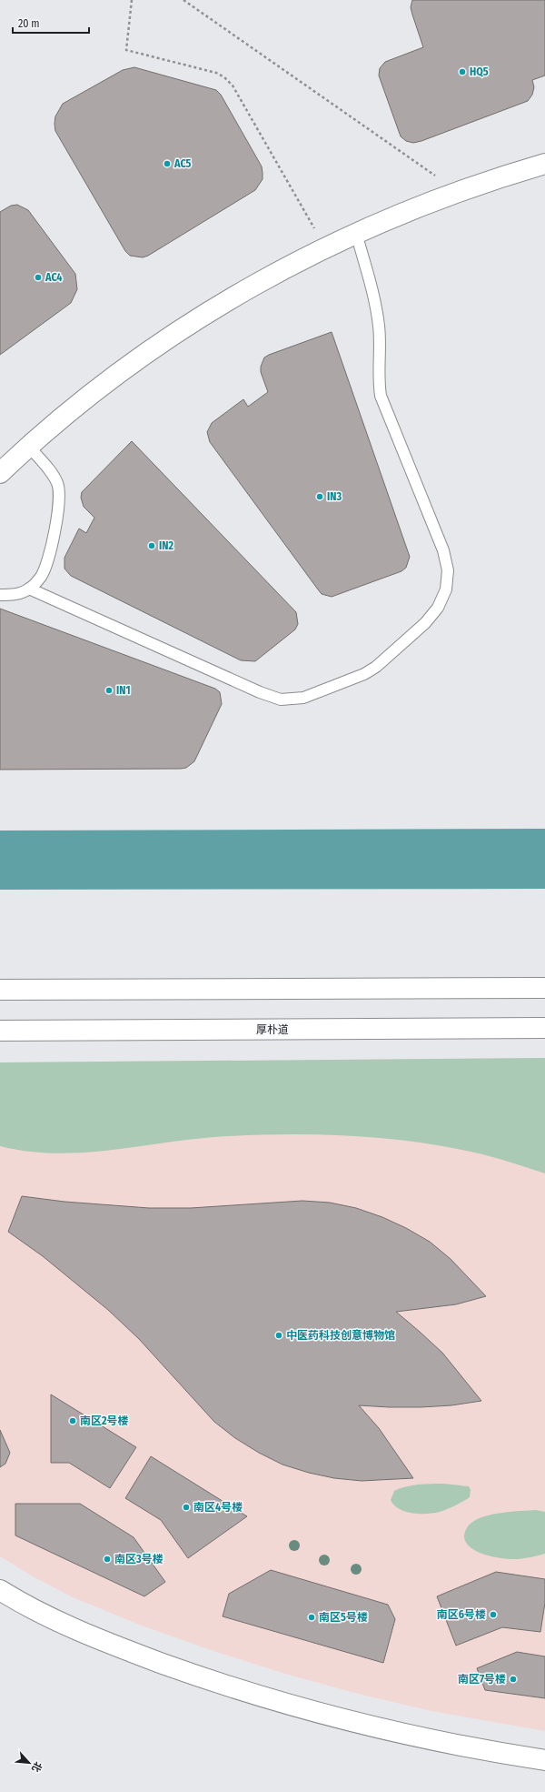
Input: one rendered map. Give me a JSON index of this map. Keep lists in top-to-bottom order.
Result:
{
  "streets": {
    "street": ["厚朴道"]
  },
  "places": [
    "HQ5",
    "AC5",
    "AC4",
    "IN3",
    "IN2",
    "IN1",
    "中医药科技创意博物馆",
    "南区2号楼",
    "南区4号楼",
    "南区3号楼",
    "南区6号楼",
    "南区5号楼",
    "南区7号楼"
  ],
  "scale_bar": "20 m",
  "north": "bottom right"
}
